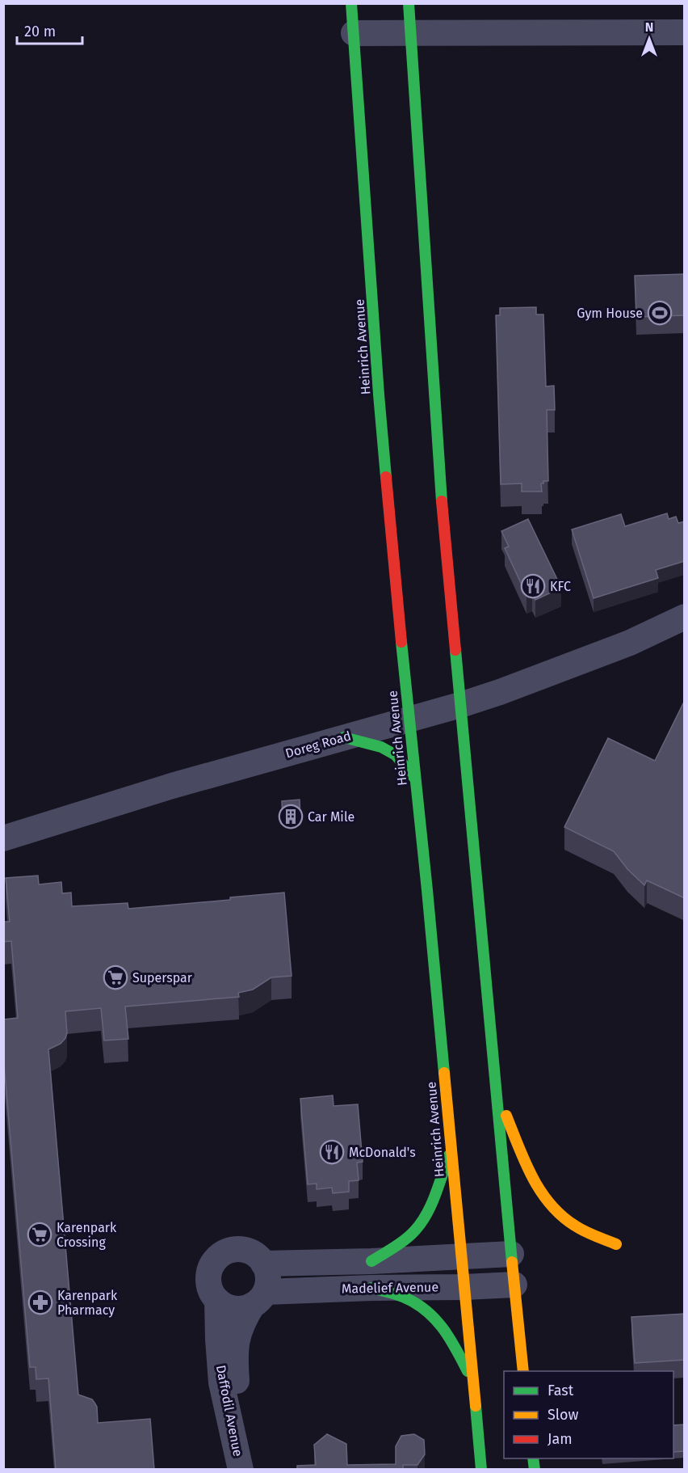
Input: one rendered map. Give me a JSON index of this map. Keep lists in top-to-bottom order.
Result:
{
  "streets": {
    "street": [
      "Heinrich Avenue",
      "Doreg Road",
      "Madelief Avenue",
      "Daffodil Avenue"
    ]
  },
  "crossings": [
    ["Heinrich Avenue", "Doreg Road"],
    ["Heinrich Avenue", "Madelief Avenue"],
    ["Madelief Avenue", "Daffodil Avenue"]
  ],
  "places": {
    "sports": ["Gym House"],
    "restaurant": ["KFC", "McDonald's"],
    "building": ["Car Mile"],
    "supermarket": ["Superspar", "Karenpark Crossing"],
    "pharmacy": ["Karenpark Pharmacy"]
  },
  "legend": ["Fast", "Slow", "Jam"],
  "scale_bar": "20 m",
  "north": "top"
}
